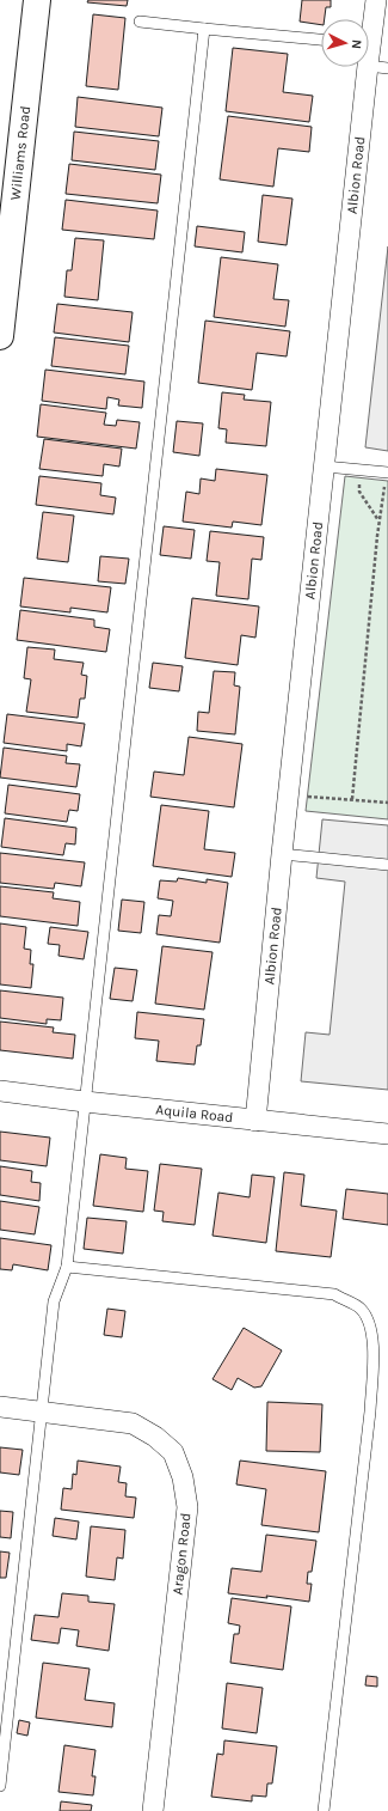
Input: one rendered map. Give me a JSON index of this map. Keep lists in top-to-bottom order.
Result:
{
  "streets": {
    "street": [
      "Williams Road",
      "Albion Road",
      "Aquila Road",
      "Aragon Road"
    ]
  },
  "crossings": [
    ["Albion Road", "Aquila Road"]
  ],
  "north": "right"
}
